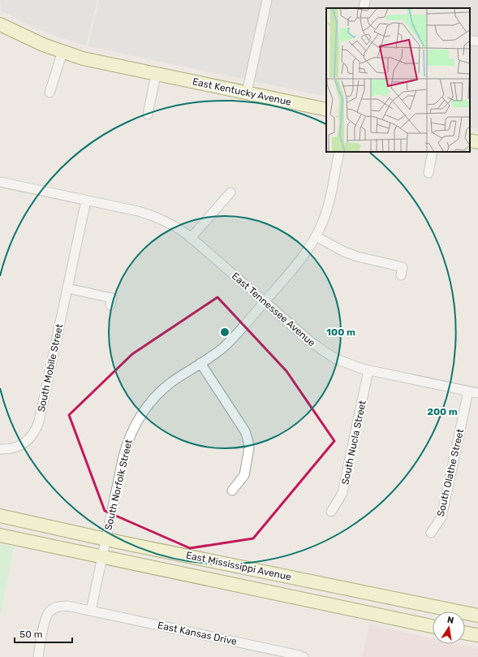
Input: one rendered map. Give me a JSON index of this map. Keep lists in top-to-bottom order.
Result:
{
  "streets": {
    "main road": ["East Kentucky Avenue", "East Mississippi Avenue"],
    "street": [
      "East Tennessee Avenue",
      "South Mobile Street",
      "South Nucla Street",
      "South Olathe Street",
      "South Norfolk Street",
      "East Kansas Drive"
    ]
  },
  "crossings": [
    ["East Tennessee Avenue", "South Mobile Street"],
    ["East Tennessee Avenue", "South Nucla Street"],
    ["East Tennessee Avenue", "South Olathe Street"],
    ["East Tennessee Avenue", "South Norfolk Street"],
    ["South Norfolk Street", "East Mississippi Avenue"],
    ["South Norfolk Street", "East Kansas Drive"]
  ],
  "scale_bar": "50 m",
  "north": "top",
  "rings": ["100 m", "200 m"]
}
